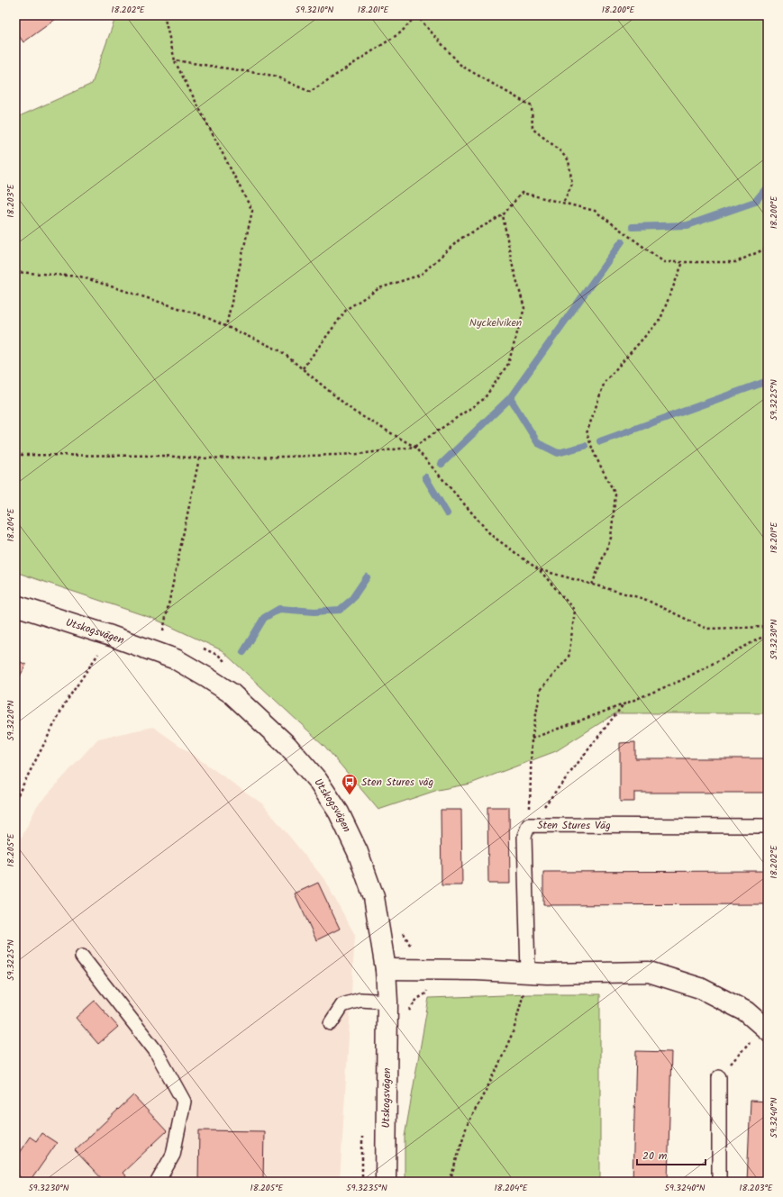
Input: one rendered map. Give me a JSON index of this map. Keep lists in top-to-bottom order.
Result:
{
  "streets": {
    "street": ["Utskogsvägen"],
    "lane": ["Sten Stures Väg"]
  },
  "parks": ["Nyckelviken"],
  "places": {
    "bus stop": ["Sten Stures väg"]
  },
  "scale_bar": "20 m",
  "coordinates": [
    "18.202°E",
    "59.3210°N",
    "18.201°E",
    "18.200°E",
    "18.203°E",
    "59.3225°N",
    "18.204°E",
    "59.3230°N",
    "59.3220°N",
    "18.205°E",
    "59.3240°N",
    "59.3235°N"
  ]
}
